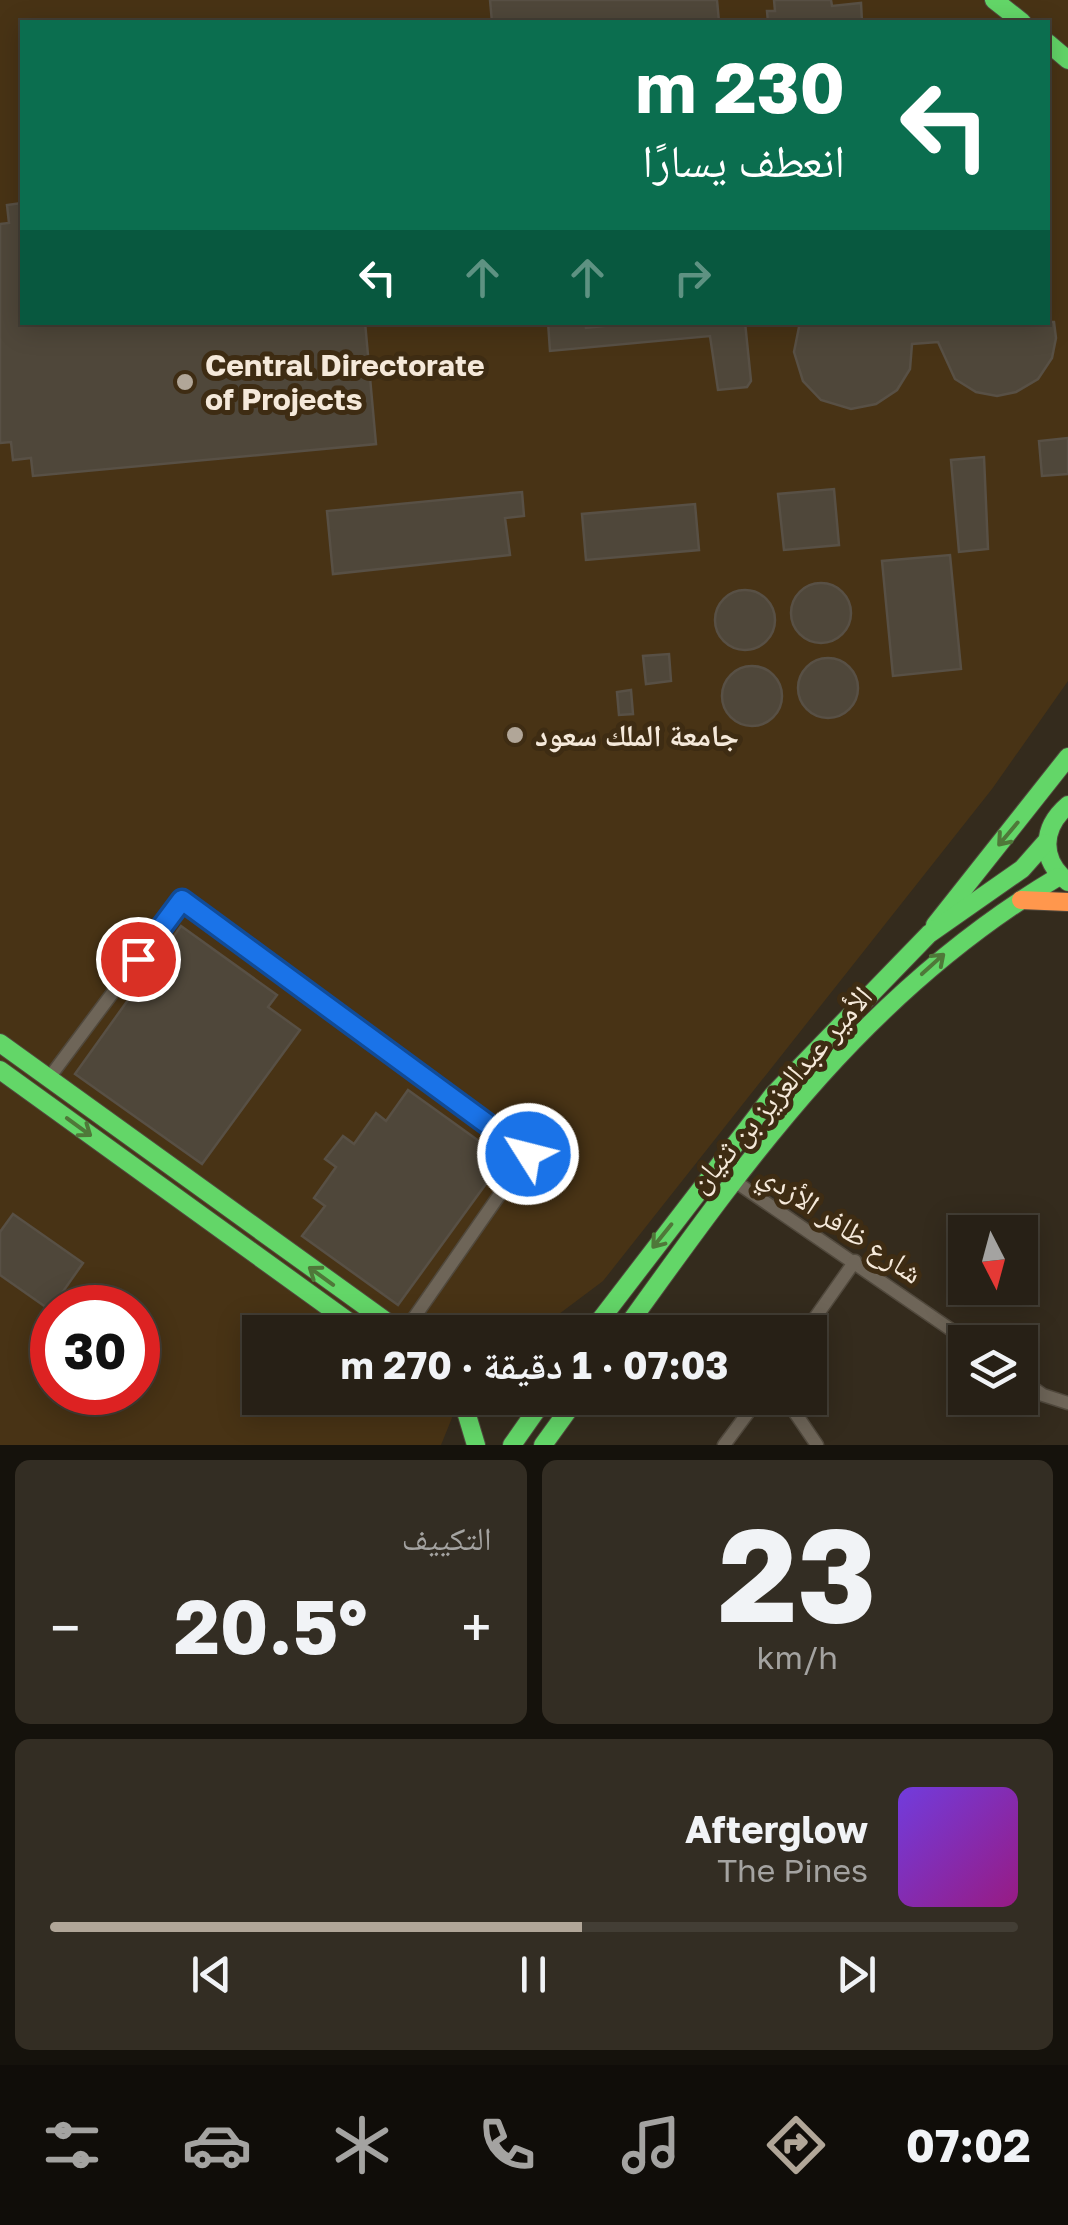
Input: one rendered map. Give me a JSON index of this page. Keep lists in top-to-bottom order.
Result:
{
  "streets": {
    "main road": ["الأمير عبدالعزيز بن ثنيان"],
    "street": ["شارع ظافر الأزدي"]
  },
  "crossings": [
    ["الأمير عبدالعزيز بن ثنيان", "شارع ظافر الأزدي"]
  ],
  "places": ["Central Directorate of Projects", "جامعة الملك سعود"],
  "north": "bottom",
  "page": {
    "turn": ["230 m", "انعطف يسارًا"],
    "limit": "30",
    "trip": "07:03 · 1 دقيقة · 270 m",
    "tile": [
      ["23", "km/h"],
      "التكييف"
    ],
    "heat": ["−", "20.5°", "+"],
    "song": ["Afterglow", "The Pines"],
    "tabs": "07:02"
  }
}
